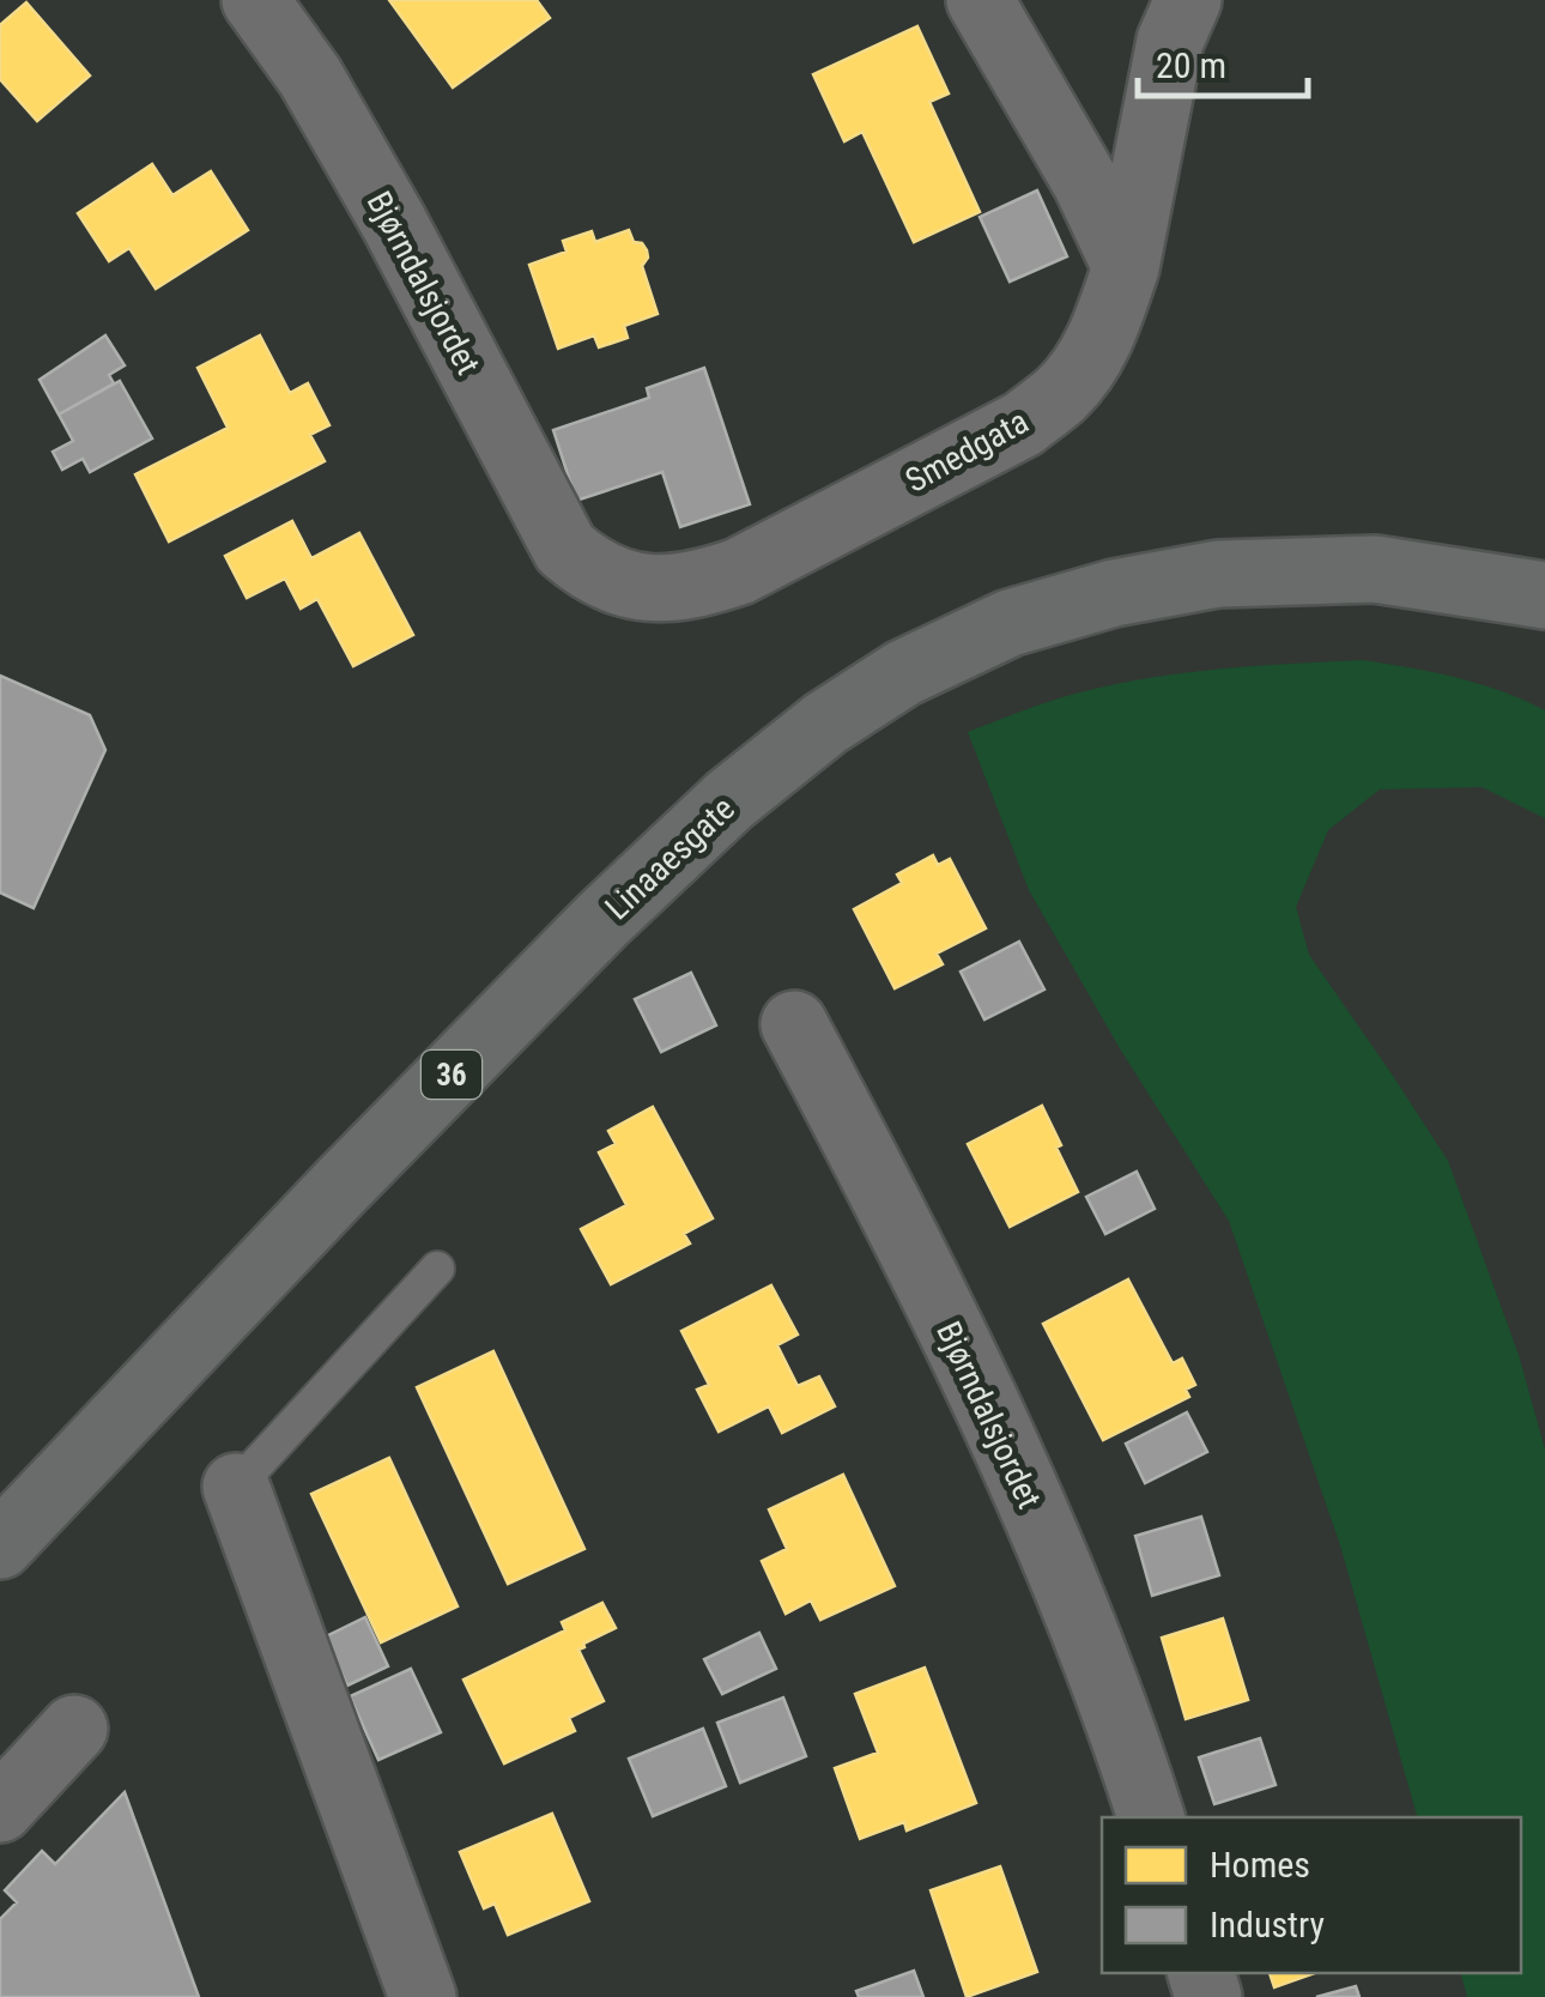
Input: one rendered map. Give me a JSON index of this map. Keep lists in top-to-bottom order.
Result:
{
  "streets": {
    "highway": ["Linaaesgate", "36"],
    "street": ["Bjørndalsjordet", "Smedgata"]
  },
  "crossings": [
    ["Bjørndalsjordet", "Smedgata"]
  ],
  "legend": ["Homes", "Industry"],
  "scale_bar": "20 m"
}
